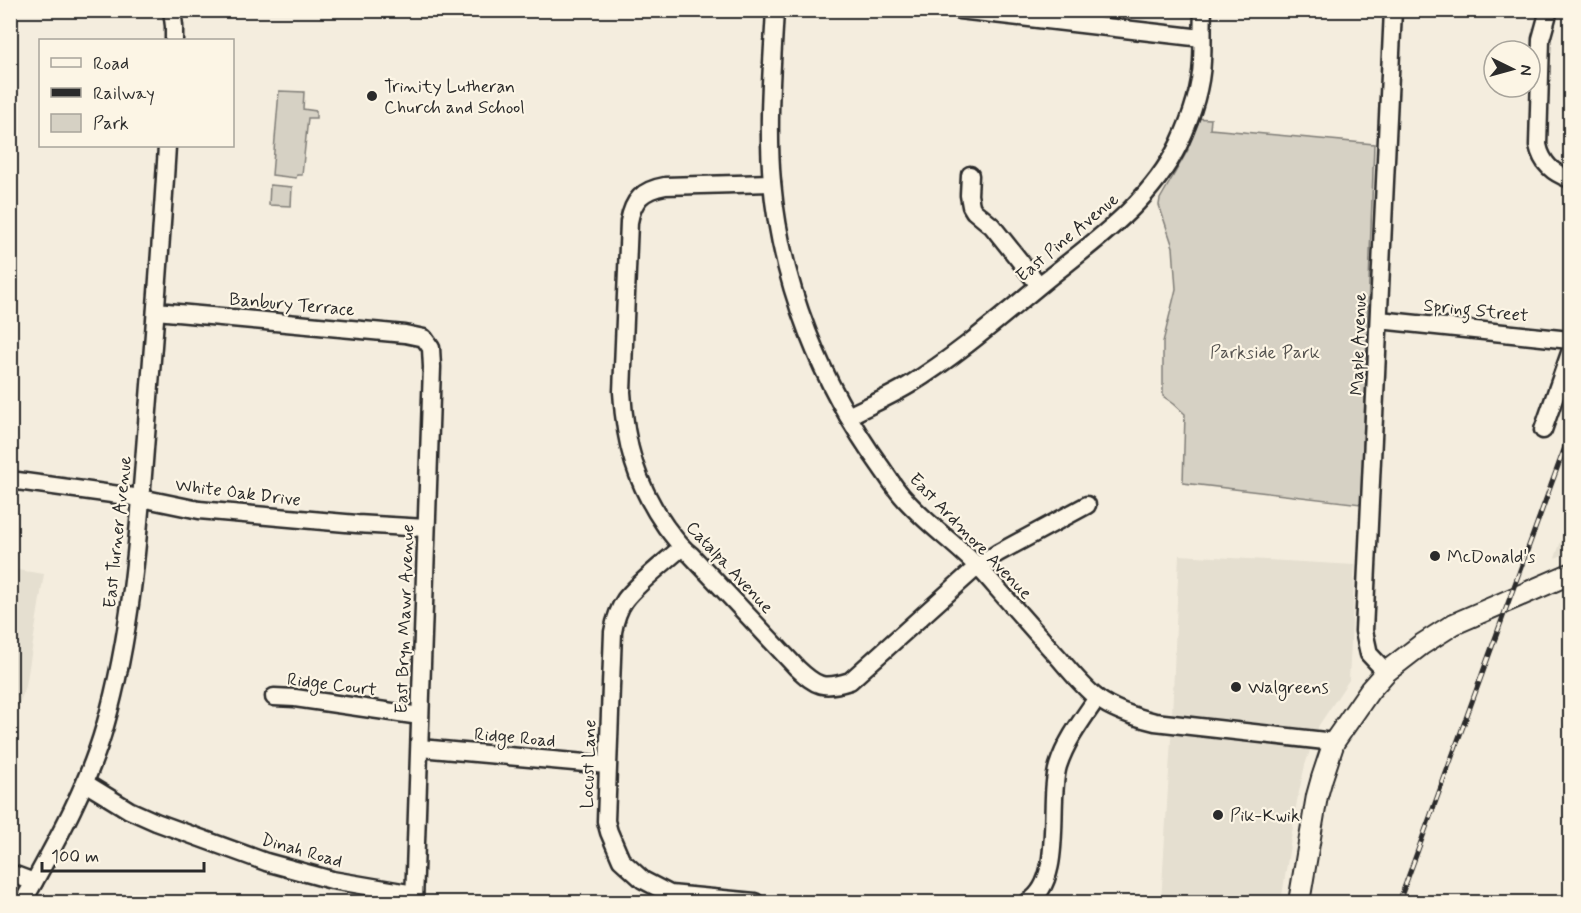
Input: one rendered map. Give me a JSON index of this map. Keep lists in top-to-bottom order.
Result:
{
  "streets": {
    "street": [
      "East Pine Avenue",
      "Banbury Terrace",
      "Spring Street",
      "Maple Avenue",
      "White Oak Drive",
      "East Turner Avenue",
      "East Ardmore Avenue",
      "Catalpa Avenue",
      "East Bryn Mawr Avenue",
      "Ridge Court",
      "Ridge Road",
      "Locust Lane",
      "Dinah Road"
    ]
  },
  "crossings": [
    ["East Pine Avenue", "East Ardmore Avenue"],
    ["Banbury Terrace", "East Turner Avenue"],
    ["Banbury Terrace", "East Bryn Mawr Avenue"],
    ["Spring Street", "Maple Avenue"],
    ["White Oak Drive", "East Turner Avenue"],
    ["White Oak Drive", "East Bryn Mawr Avenue"],
    ["East Turner Avenue", "Dinah Road"],
    ["East Ardmore Avenue", "Catalpa Avenue"],
    ["Catalpa Avenue", "Locust Lane"],
    ["East Bryn Mawr Avenue", "Ridge Court"],
    ["East Bryn Mawr Avenue", "Ridge Road"],
    ["East Bryn Mawr Avenue", "Dinah Road"],
    ["Ridge Road", "Locust Lane"]
  ],
  "parks": ["Parkside Park"],
  "places": [
    "Trinity Lutheran Church and School",
    "McDonald's",
    "Walgreens",
    "Pik-Kwik"
  ],
  "legend": ["Road", "Railway", "Park"],
  "scale_bar": "100 m",
  "north": "right"
}
